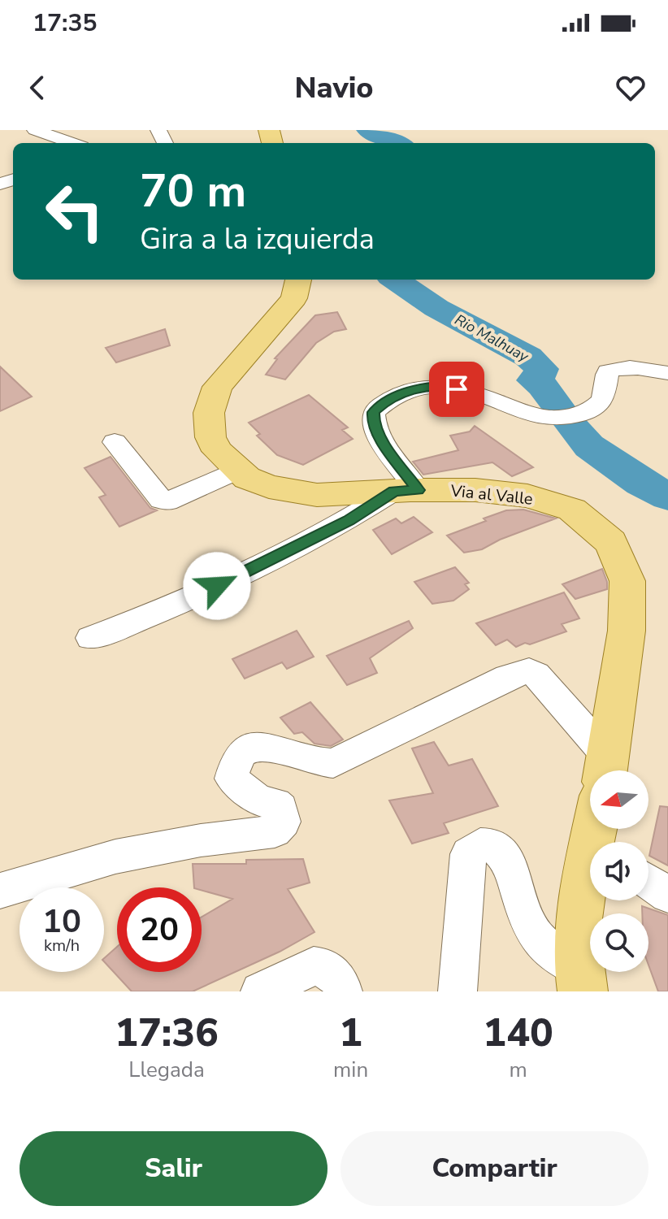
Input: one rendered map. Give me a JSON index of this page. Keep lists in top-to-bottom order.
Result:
{
  "streets": {
    "main road": ["Via al Valle"]
  },
  "water": ["Rio Malhuay"],
  "north": "left",
  "page": {
    "status": "17:35",
    "header": "Navio",
    "turn": ["70 m", "Gira a la izquierda"],
    "speed": "10 km/h",
    "limit": "20",
    "eta": [
      "17:36",
      "Llegada",
      "1",
      "min",
      "140",
      "m"
    ],
    "buttons": ["Salir", "Compartir"]
  }
}
